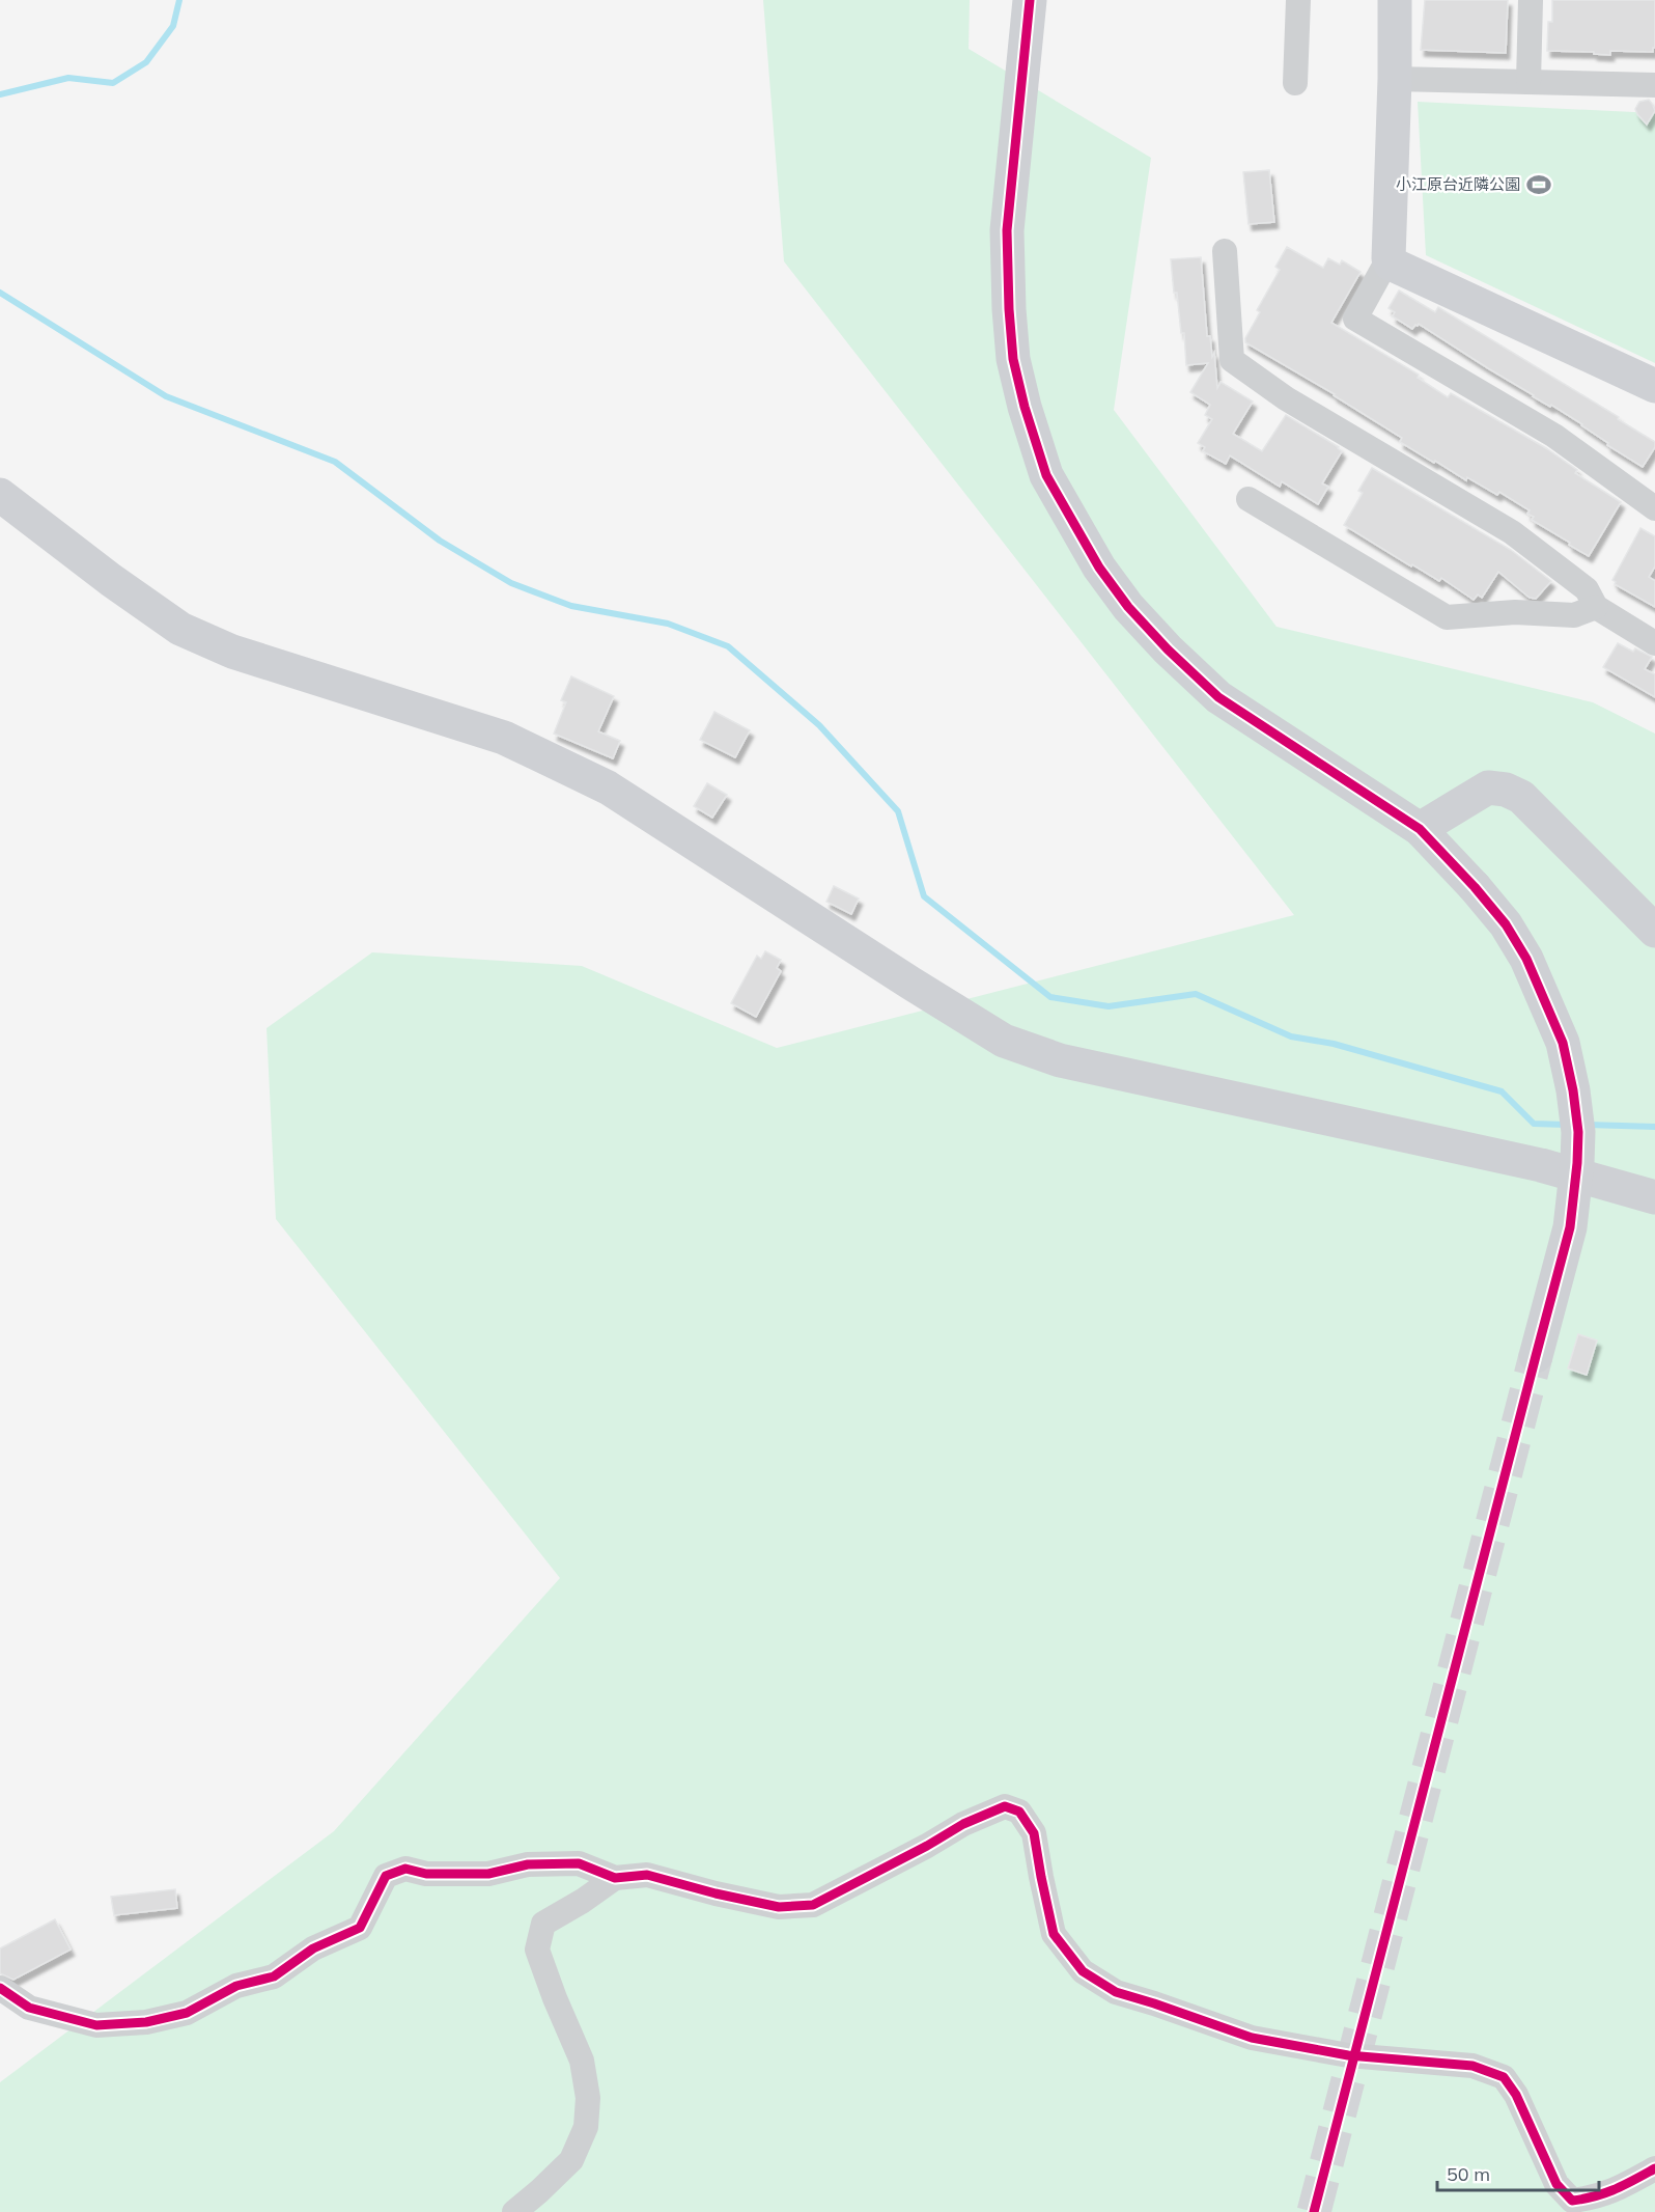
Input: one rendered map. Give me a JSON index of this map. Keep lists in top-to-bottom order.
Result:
{
  "places": {
    "sports": ["小江原台近隣公園"]
  },
  "scale_bar": "50 m"
}
